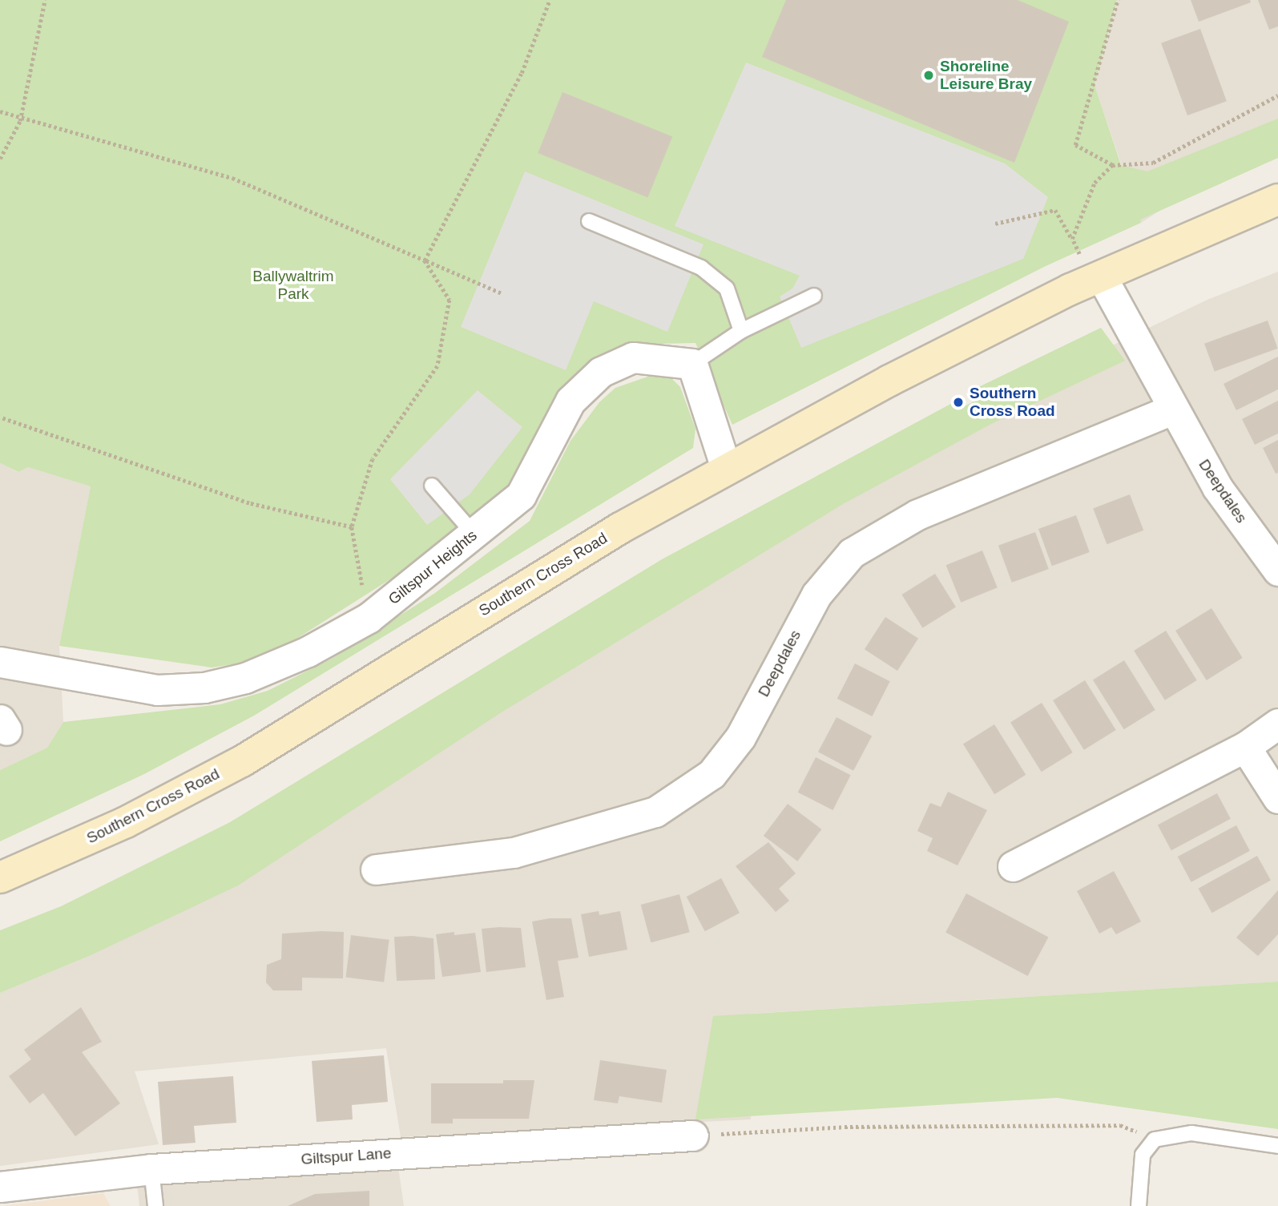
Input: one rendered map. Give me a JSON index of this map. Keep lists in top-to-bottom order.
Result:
{
  "streets": {
    "main road": ["Southern Cross Road"],
    "street": ["Deepdales", "Giltspur Heights", "Giltspur Lane"]
  },
  "crossings": [
    ["Deepdales", "Southern Cross Road"]
  ],
  "parks": ["Ballywaltrim Park"],
  "places": ["Shoreline Leisure Bray", "Southern Cross Road"]
}
